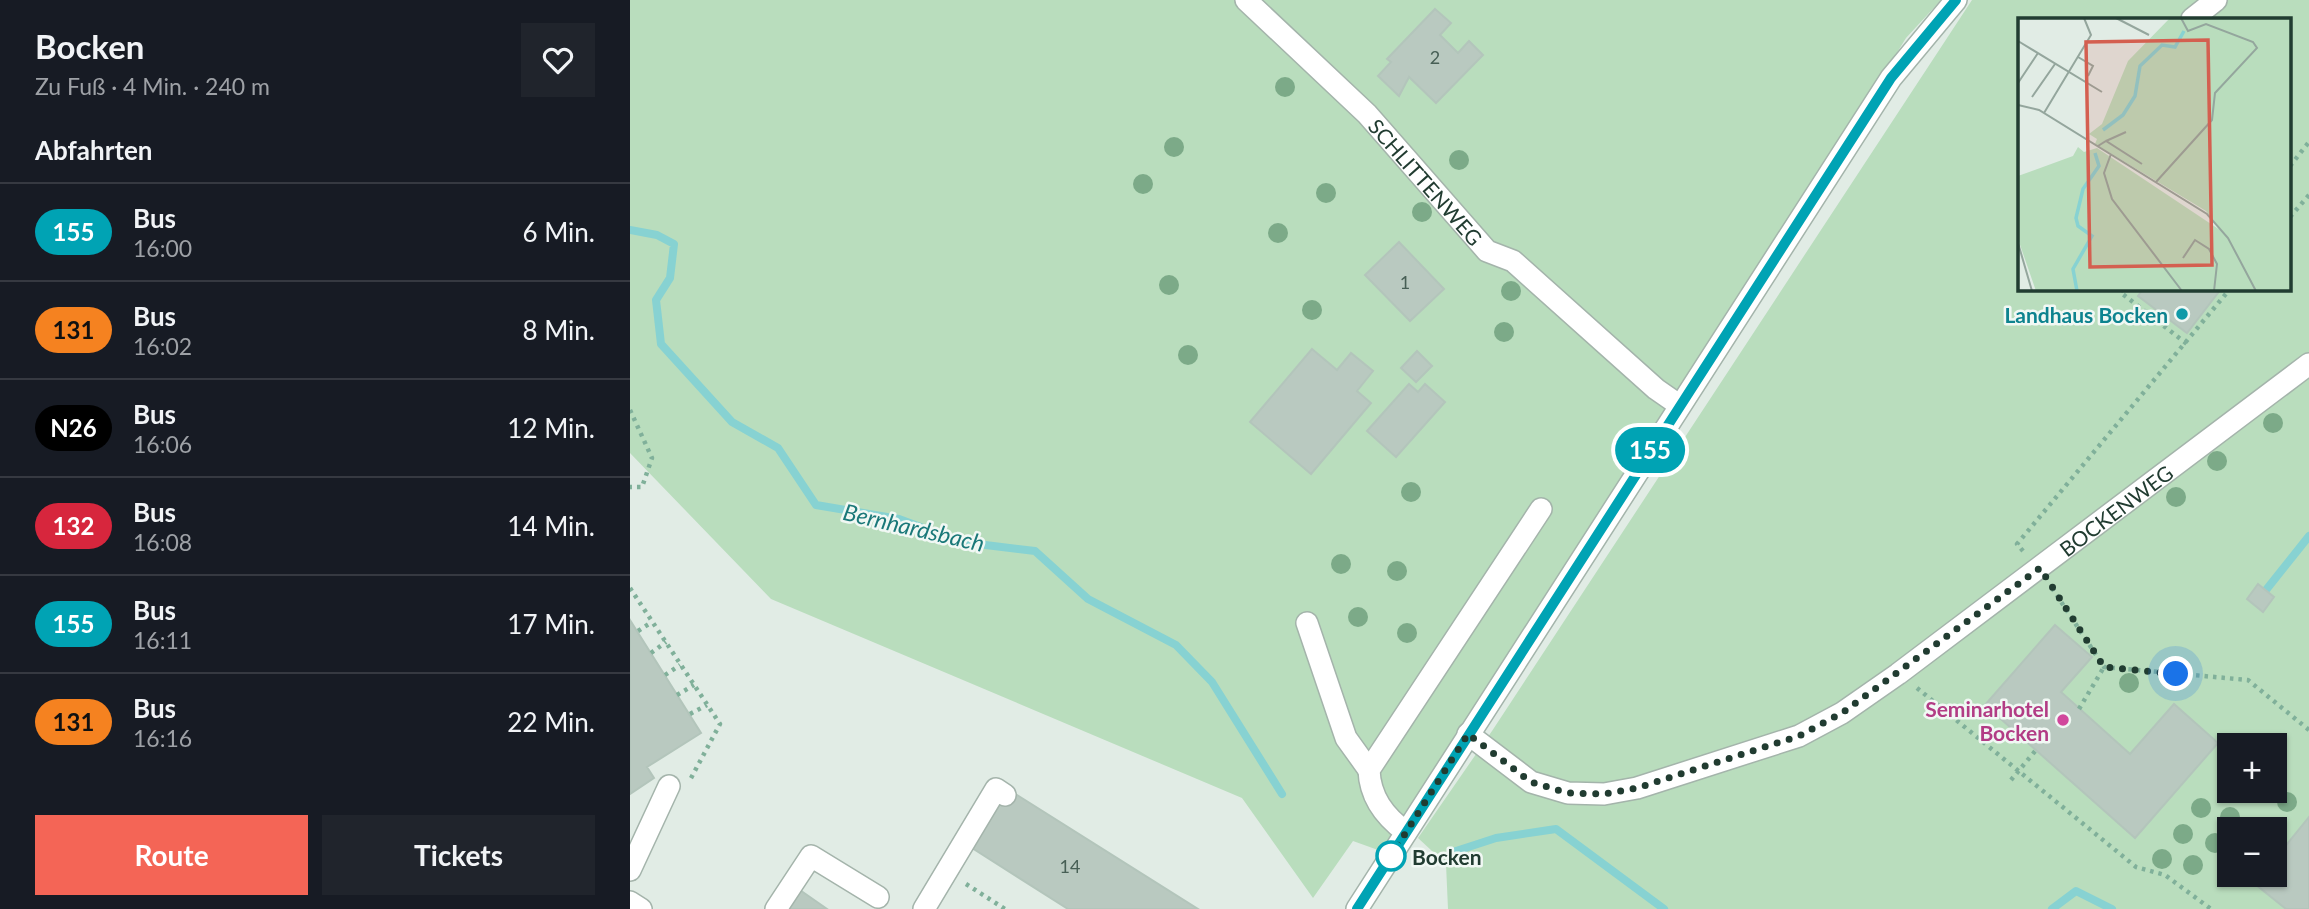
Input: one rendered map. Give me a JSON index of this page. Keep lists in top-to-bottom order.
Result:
{
  "streets": {
    "street": ["SCHLITTENWEG", "BOCKENWEG"]
  },
  "water": ["Bernhardsbach"],
  "places": ["Landhaus Bocken", "Seminarhotel Bocken", "Bocken"],
  "lines": ["bus line 155"],
  "house_numbers": ["2", "1", "14"],
  "page": {
    "heading": [
      ["Bocken", "Zu Fuß · 4 Min. · 240 m"],
      "Abfahrten"
    ],
    "on_map": "155",
    "list": [
      {
        "mark": "155",
        "name": "Bus",
        "note": "16:00",
        "value": "6 Min."
      },
      {
        "mark": "131",
        "name": "Bus",
        "note": "16:02",
        "value": "8 Min."
      },
      {
        "mark": "N26",
        "name": "Bus",
        "note": "16:06",
        "value": "12 Min."
      },
      {
        "mark": "132",
        "name": "Bus",
        "note": "16:08",
        "value": "14 Min."
      },
      {
        "mark": "155",
        "name": "Bus",
        "note": "16:11",
        "value": "17 Min."
      },
      {
        "mark": "131",
        "name": "Bus",
        "note": "16:16",
        "value": "22 Min."
      }
    ],
    "map_buttons": ["+", "−"],
    "buttons": ["Route", "Tickets"]
  }
}
